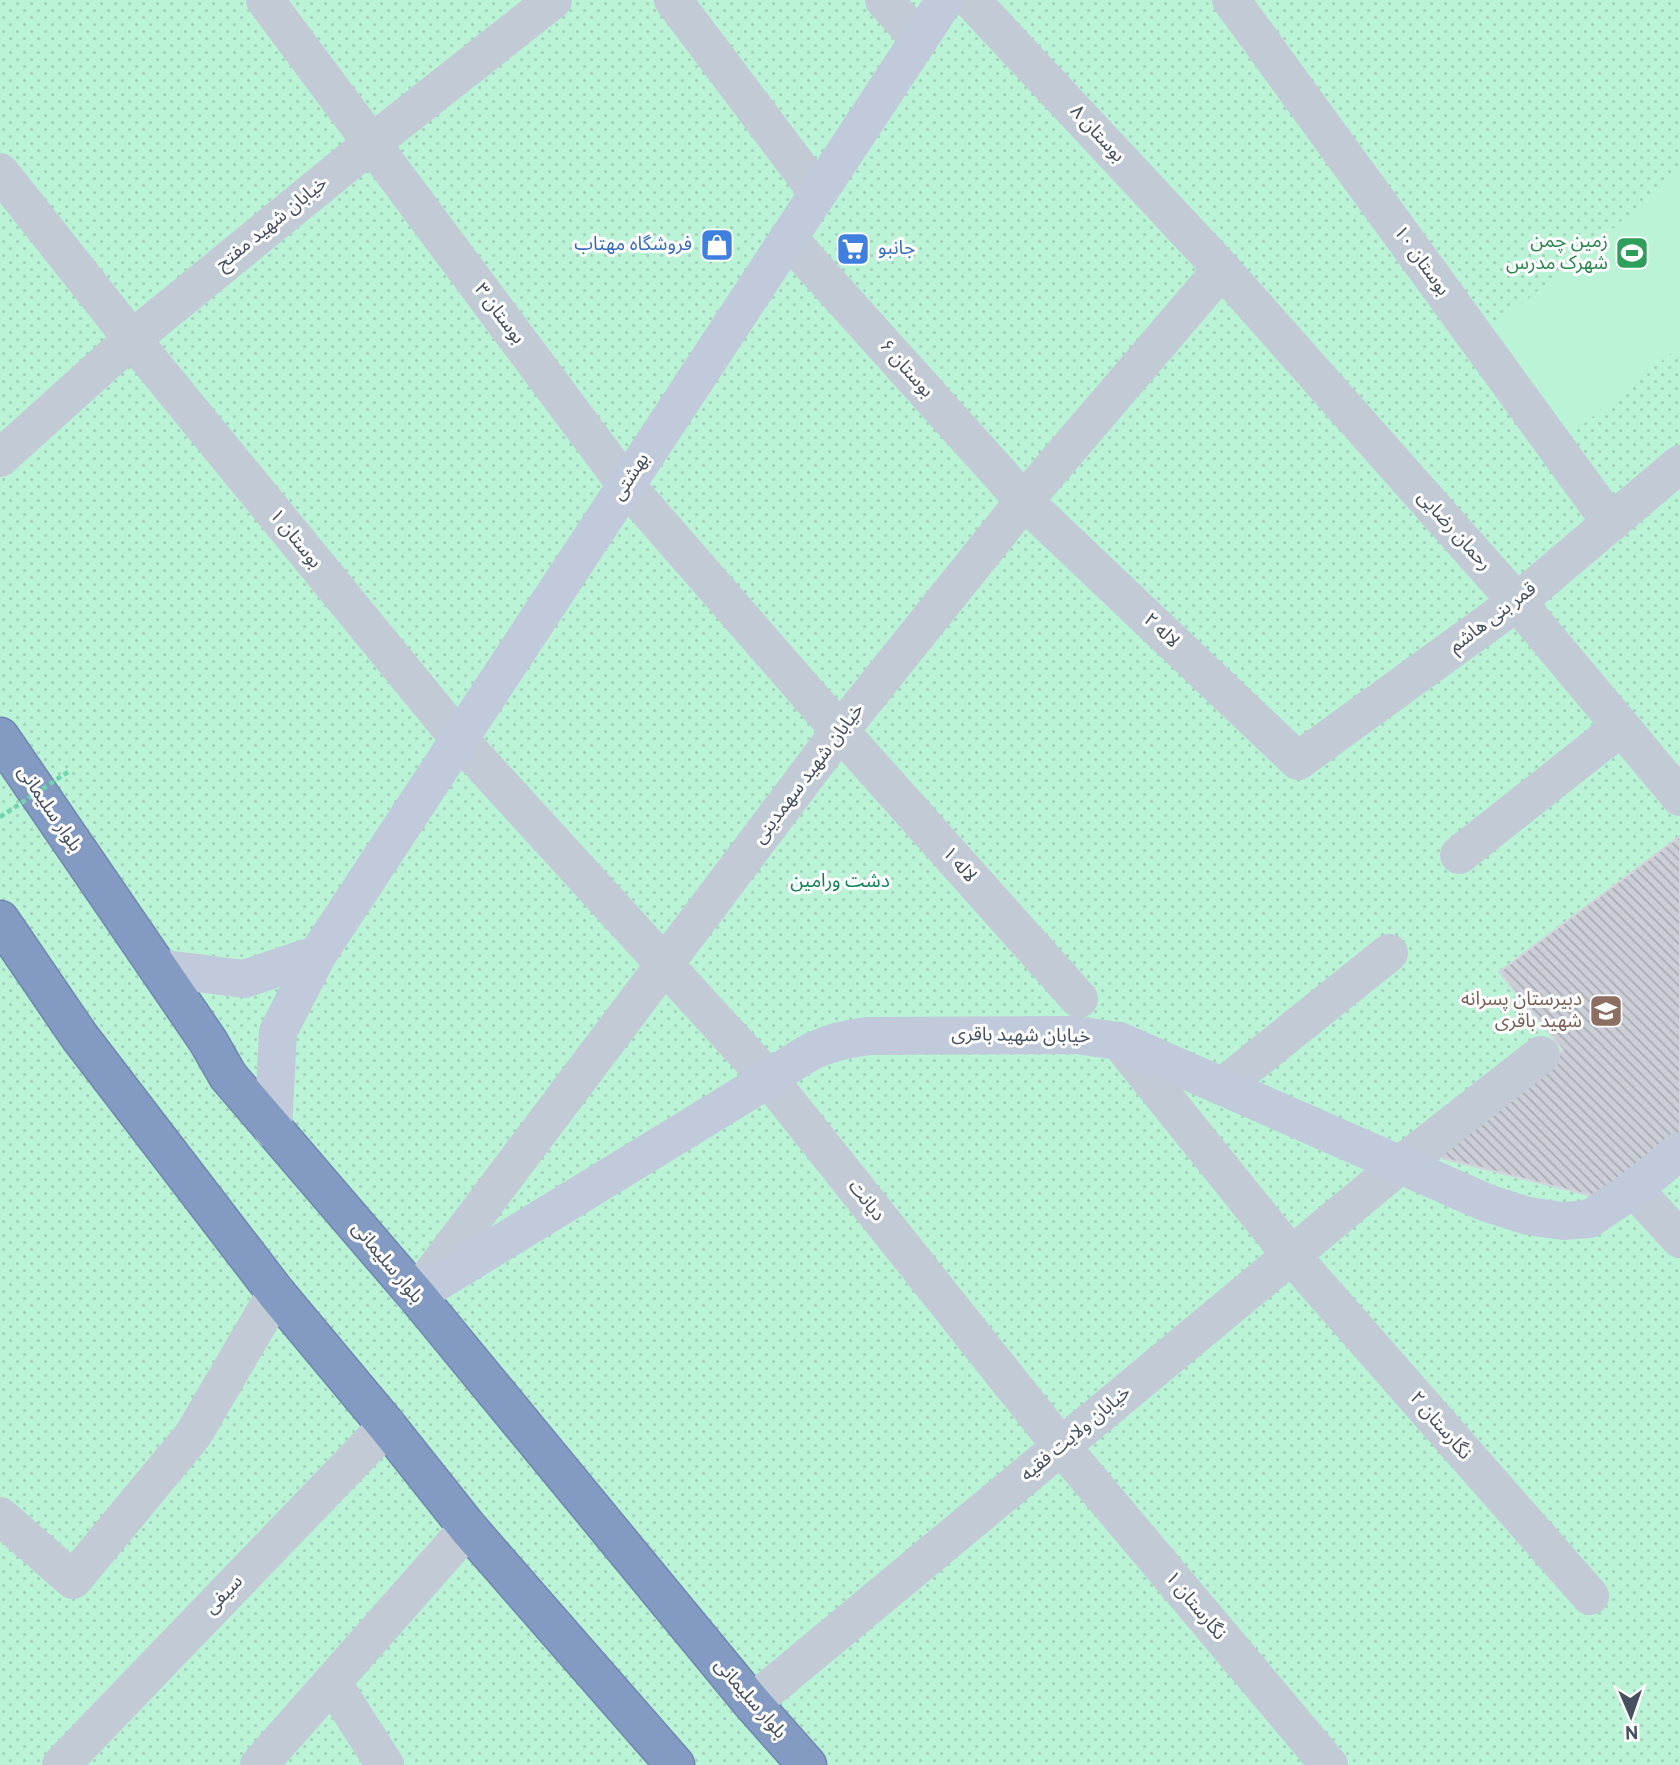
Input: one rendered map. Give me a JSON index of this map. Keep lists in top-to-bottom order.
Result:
{
  "streets": {
    "highway": ["بلوار سلیمانی"],
    "street": [
      "بوستان ۸",
      "خیابان شهید مفتح",
      "بوستان ۱۰",
      "بوستان ۳",
      "بوستان ۶",
      "بهشتی",
      "رحمان رضایی",
      "بوستان ۱",
      "قمر بنی هاشم",
      "لاله ۲",
      "خیابان شهید سهمدینی",
      "لاله ۱",
      "خیابان شهید باقری",
      "دیانت",
      "نگارستان ۲",
      "خیابان ولایت فقیه",
      "سیفی",
      "نگارستان ۱"
    ]
  },
  "crossings": [
    ["بوستان ۸", "رحمان رضایی"],
    ["بوستان ۸", "خیابان شهید سهمدینی"],
    ["خیابان شهید مفتح", "بوستان ۳"],
    ["خیابان شهید مفتح", "بوستان ۱"],
    ["بوستان ۱۰", "قمر بنی هاشم"],
    ["بوستان ۳", "بهشتی"],
    ["بوستان ۳", "خیابان شهید سهمدینی"],
    ["بوستان ۳", "لاله ۱"],
    ["بوستان ۶", "بهشتی"],
    ["بوستان ۶", "لاله ۲"],
    ["بوستان ۶", "خیابان شهید سهمدینی"],
    ["بهشتی", "بوستان ۱"],
    ["بهشتی", "بلوار سلیمانی"],
    ["رحمان رضایی", "قمر بنی هاشم"],
    ["رحمان رضایی", "خیابان شهید سهمدینی"],
    ["بوستان ۱", "خیابان شهید سهمدینی"],
    ["بوستان ۱", "دیانت"],
    ["قمر بنی هاشم", "لاله ۲"],
    ["لاله ۲", "خیابان شهید سهمدینی"],
    ["خیابان شهید سهمدینی", "بلوار سلیمانی"],
    ["خیابان شهید سهمدینی", "لاله ۱"],
    ["خیابان شهید سهمدینی", "خیابان شهید باقری"],
    ["خیابان شهید سهمدینی", "دیانت"],
    ["بلوار سلیمانی", "خیابان شهید باقری"],
    ["بلوار سلیمانی", "خیابان ولایت فقیه"],
    ["خیابان شهید باقری", "دیانت"],
    ["خیابان شهید باقری", "نگارستان ۲"],
    ["خیابان شهید باقری", "خیابان ولایت فقیه"],
    ["دیانت", "خیابان ولایت فقیه"],
    ["دیانت", "نگارستان ۱"],
    ["نگارستان ۲", "خیابان ولایت فقیه"],
    ["خیابان ولایت فقیه", "نگارستان ۱"]
  ],
  "parks": ["دشت ورامین"],
  "places": {
    "shop": ["فروشگاه مهتاب"],
    "supermarket": ["جانبو"],
    "sports": ["زمین چمن شهرک مدرس"],
    "school or university": ["دبیرستان پسرانه شهید باقری"]
  },
  "north": "bottom"
}
